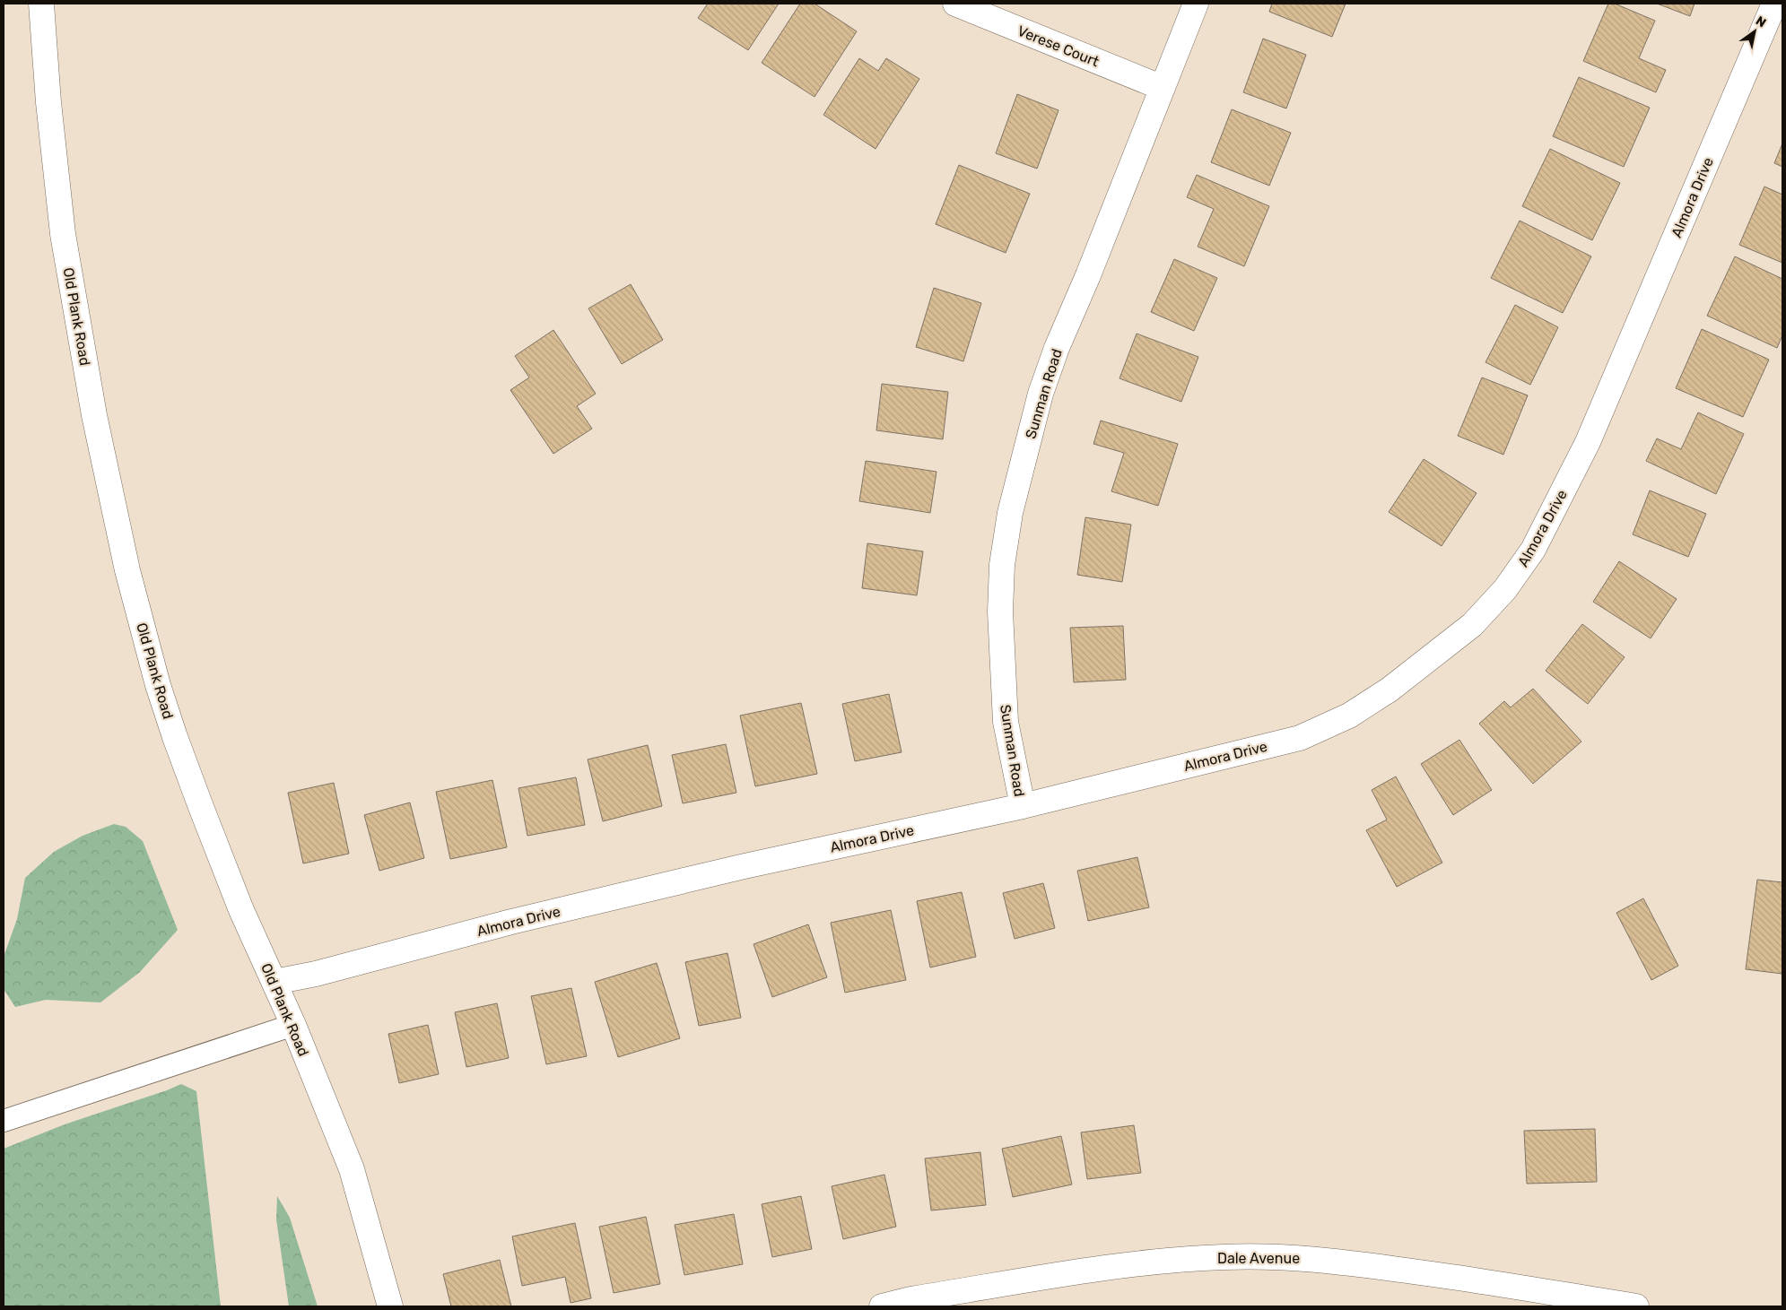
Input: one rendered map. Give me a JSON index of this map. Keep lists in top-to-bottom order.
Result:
{
  "streets": {
    "street": [
      "Verese Court",
      "Almora Drive",
      "Old Plank Road",
      "Sunman Road",
      "Dale Avenue"
    ]
  },
  "crossings": [
    ["Verese Court", "Sunman Road"],
    ["Almora Drive", "Old Plank Road"],
    ["Almora Drive", "Sunman Road"]
  ],
  "north": "top right"
}
